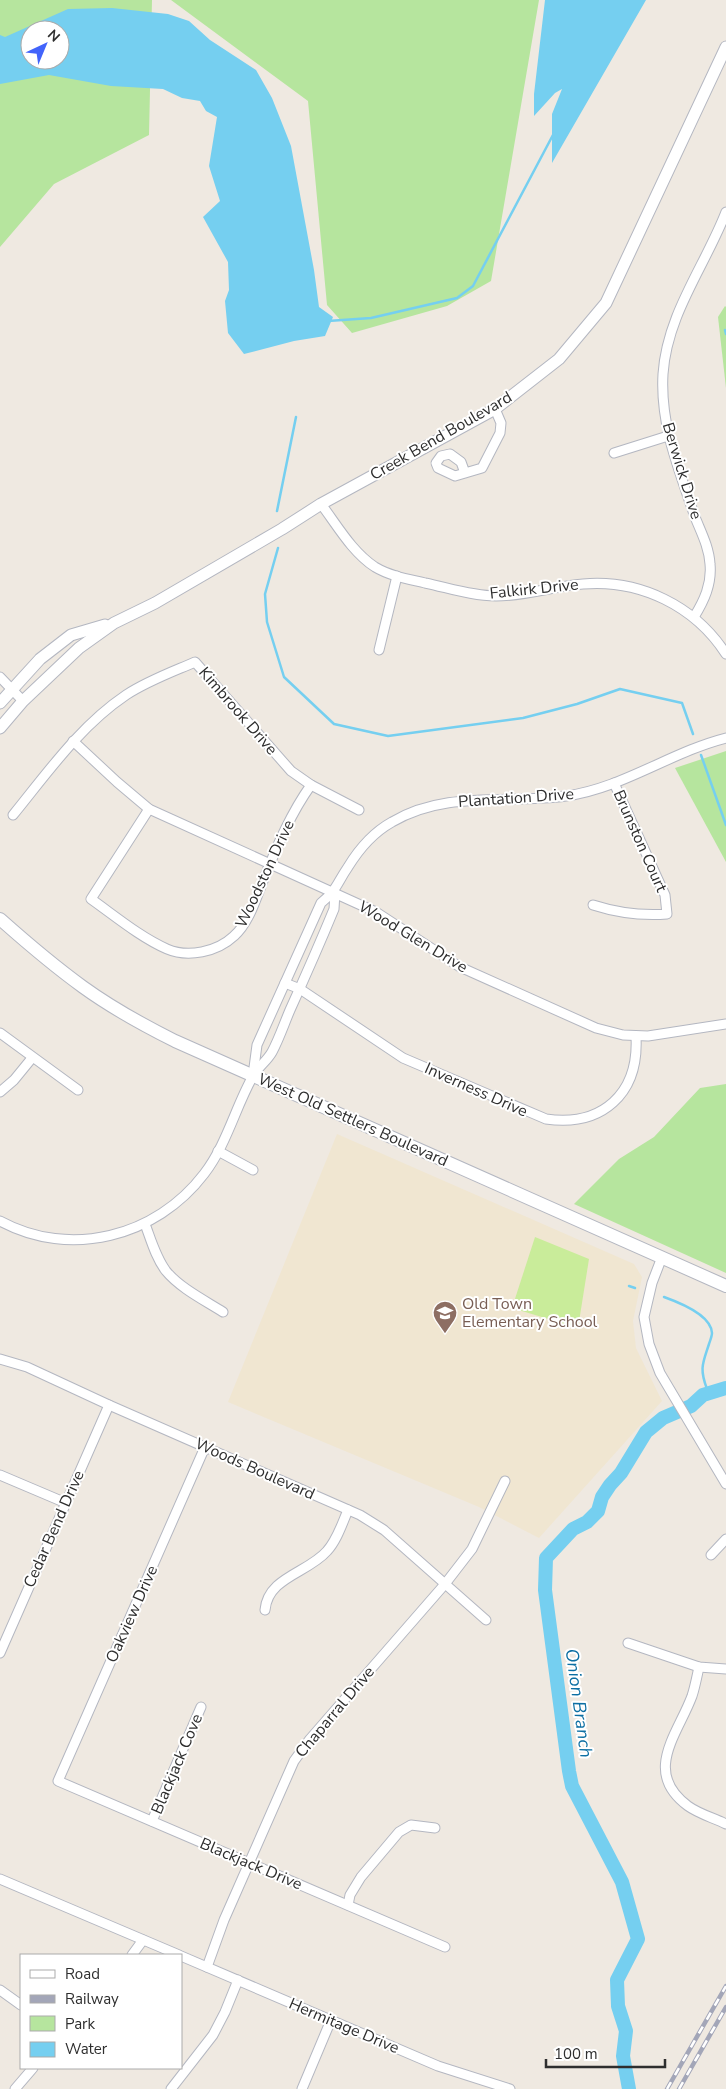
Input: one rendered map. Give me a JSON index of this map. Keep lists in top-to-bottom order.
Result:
{
  "streets": {
    "main road": ["West Old Settlers Boulevard"],
    "street": [
      "Creek Bend Boulevard",
      "Berwick Drive",
      "Falkirk Drive",
      "Kimbrook Drive",
      "Plantation Drive",
      "Brunston Court",
      "Woodston Drive",
      "Wood Glen Drive",
      "Inverness Drive",
      "Woods Boulevard",
      "Cedar Bend Drive",
      "Oakview Drive",
      "Chaparral Drive",
      "Blackjack Cove",
      "Blackjack Drive",
      "Hermitage Drive"
    ]
  },
  "crossings": [
    ["Creek Bend Boulevard", "Falkirk Drive"],
    ["Berwick Drive", "Falkirk Drive"],
    ["Kimbrook Drive", "Woodston Drive"],
    ["Kimbrook Drive", "Wood Glen Drive"],
    ["Plantation Drive", "Brunston Court"],
    ["Plantation Drive", "Wood Glen Drive"],
    ["Plantation Drive", "Inverness Drive"],
    ["Plantation Drive", "West Old Settlers Boulevard"],
    ["Woodston Drive", "Wood Glen Drive"],
    ["Wood Glen Drive", "Inverness Drive"],
    ["Woods Boulevard", "Cedar Bend Drive"],
    ["Woods Boulevard", "Oakview Drive"],
    ["Woods Boulevard", "Chaparral Drive"],
    ["Oakview Drive", "Blackjack Drive"],
    ["Chaparral Drive", "Blackjack Drive"],
    ["Chaparral Drive", "Hermitage Drive"],
    ["Blackjack Cove", "Blackjack Drive"]
  ],
  "water": ["Onion Branch"],
  "places": {
    "school or university": ["Old Town Elementary School"]
  },
  "legend": [
    "Road",
    "Railway",
    "Park",
    "Water"
  ],
  "scale_bar": "100 m",
  "north": "top right"
}
